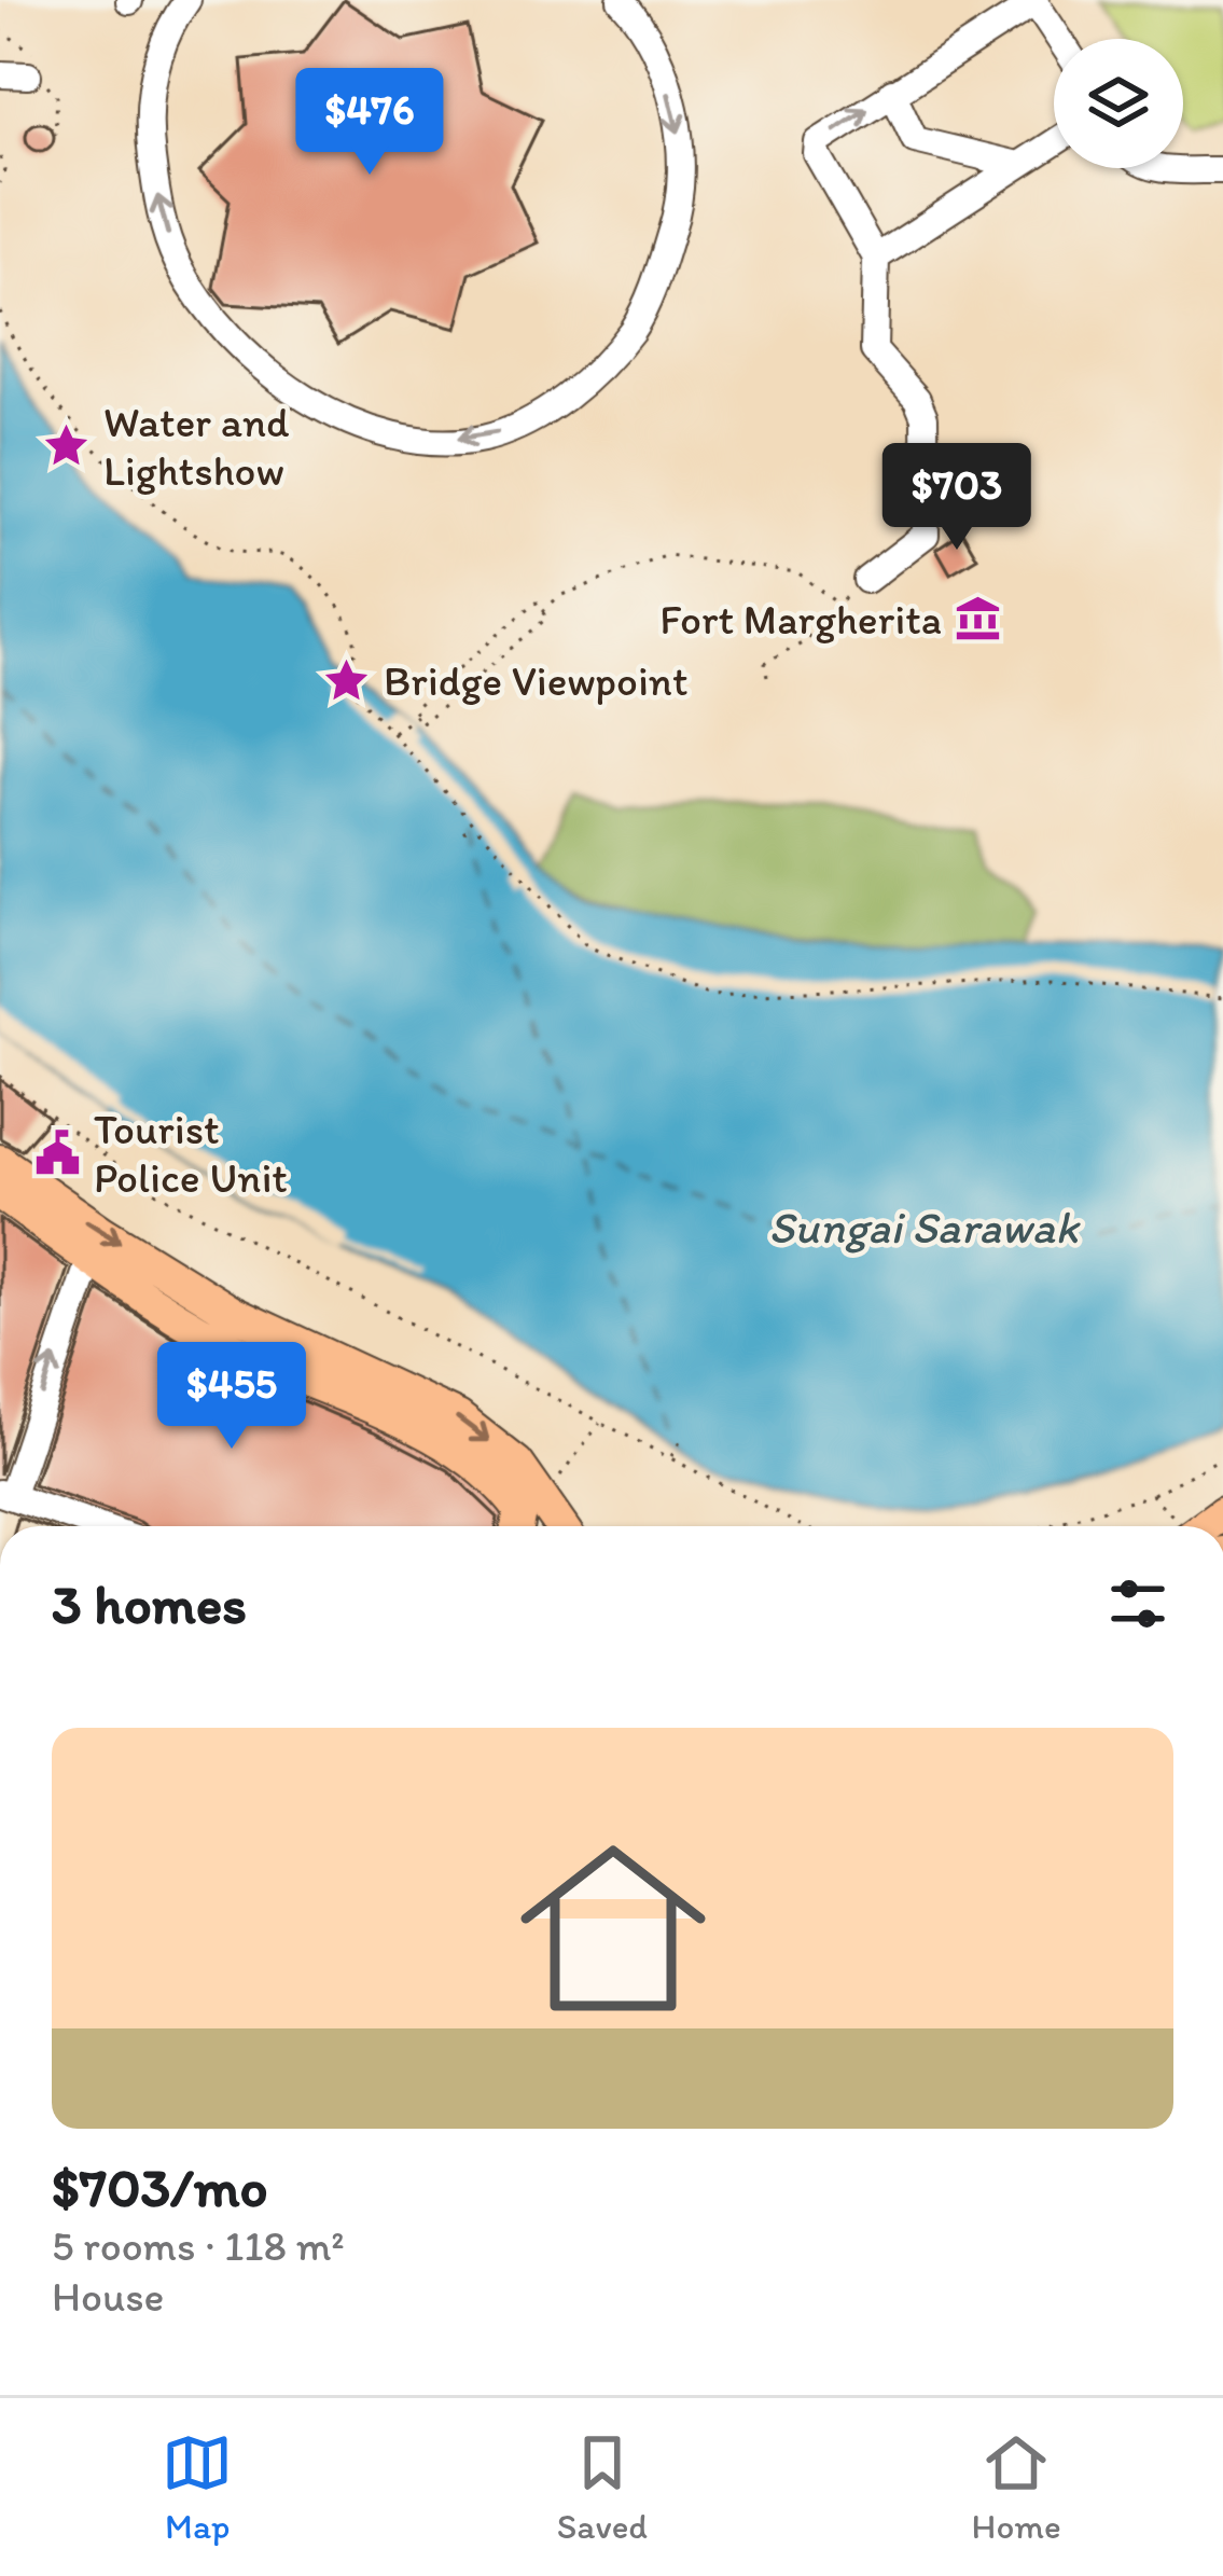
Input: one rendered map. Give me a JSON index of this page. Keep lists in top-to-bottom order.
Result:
{
  "water": ["Sungai Sarawak"],
  "places": {
    "place": ["Water and Lightshow", "Bridge Viewpoint"],
    "museum": ["Fort Margherita"],
    "public building": ["Tourist Police Unit"]
  },
  "page": {
    "price": ["$476", "$703", "$455"],
    "heading": "3 homes",
    "list": [
      {
        "name": "$703/mo",
        "note": "5 rooms · 118 m² · House"
      }
    ],
    "tabs": ["Map", "Saved", "Home"]
  }
}
